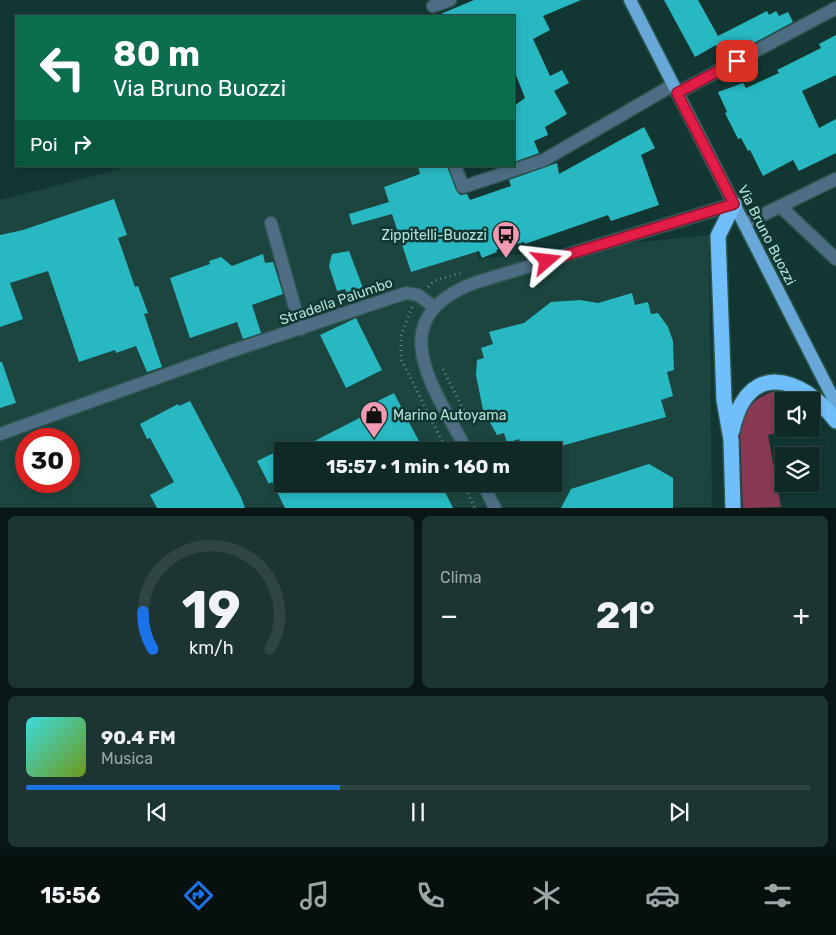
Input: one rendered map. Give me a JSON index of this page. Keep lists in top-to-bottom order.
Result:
{
  "streets": {
    "main road": ["Via Bruno Buozzi"],
    "street": ["Stradella Palumbo"]
  },
  "places": {
    "bus stop": ["Zippitelli-Buozzi"],
    "shop": ["Marino Autoyama"]
  },
  "page": {
    "turn": ["80 m", "Via Bruno Buozzi"],
    "then": "Poi",
    "limit": "30",
    "trip": "15:57 · 1 min · 160 m",
    "tile": "Clima",
    "heat": ["−", "21°", "+"],
    "song": ["90.4 FM", "Musica"],
    "tabs": "15:56",
    "gauge": ["19", "km/h"]
  }
}
